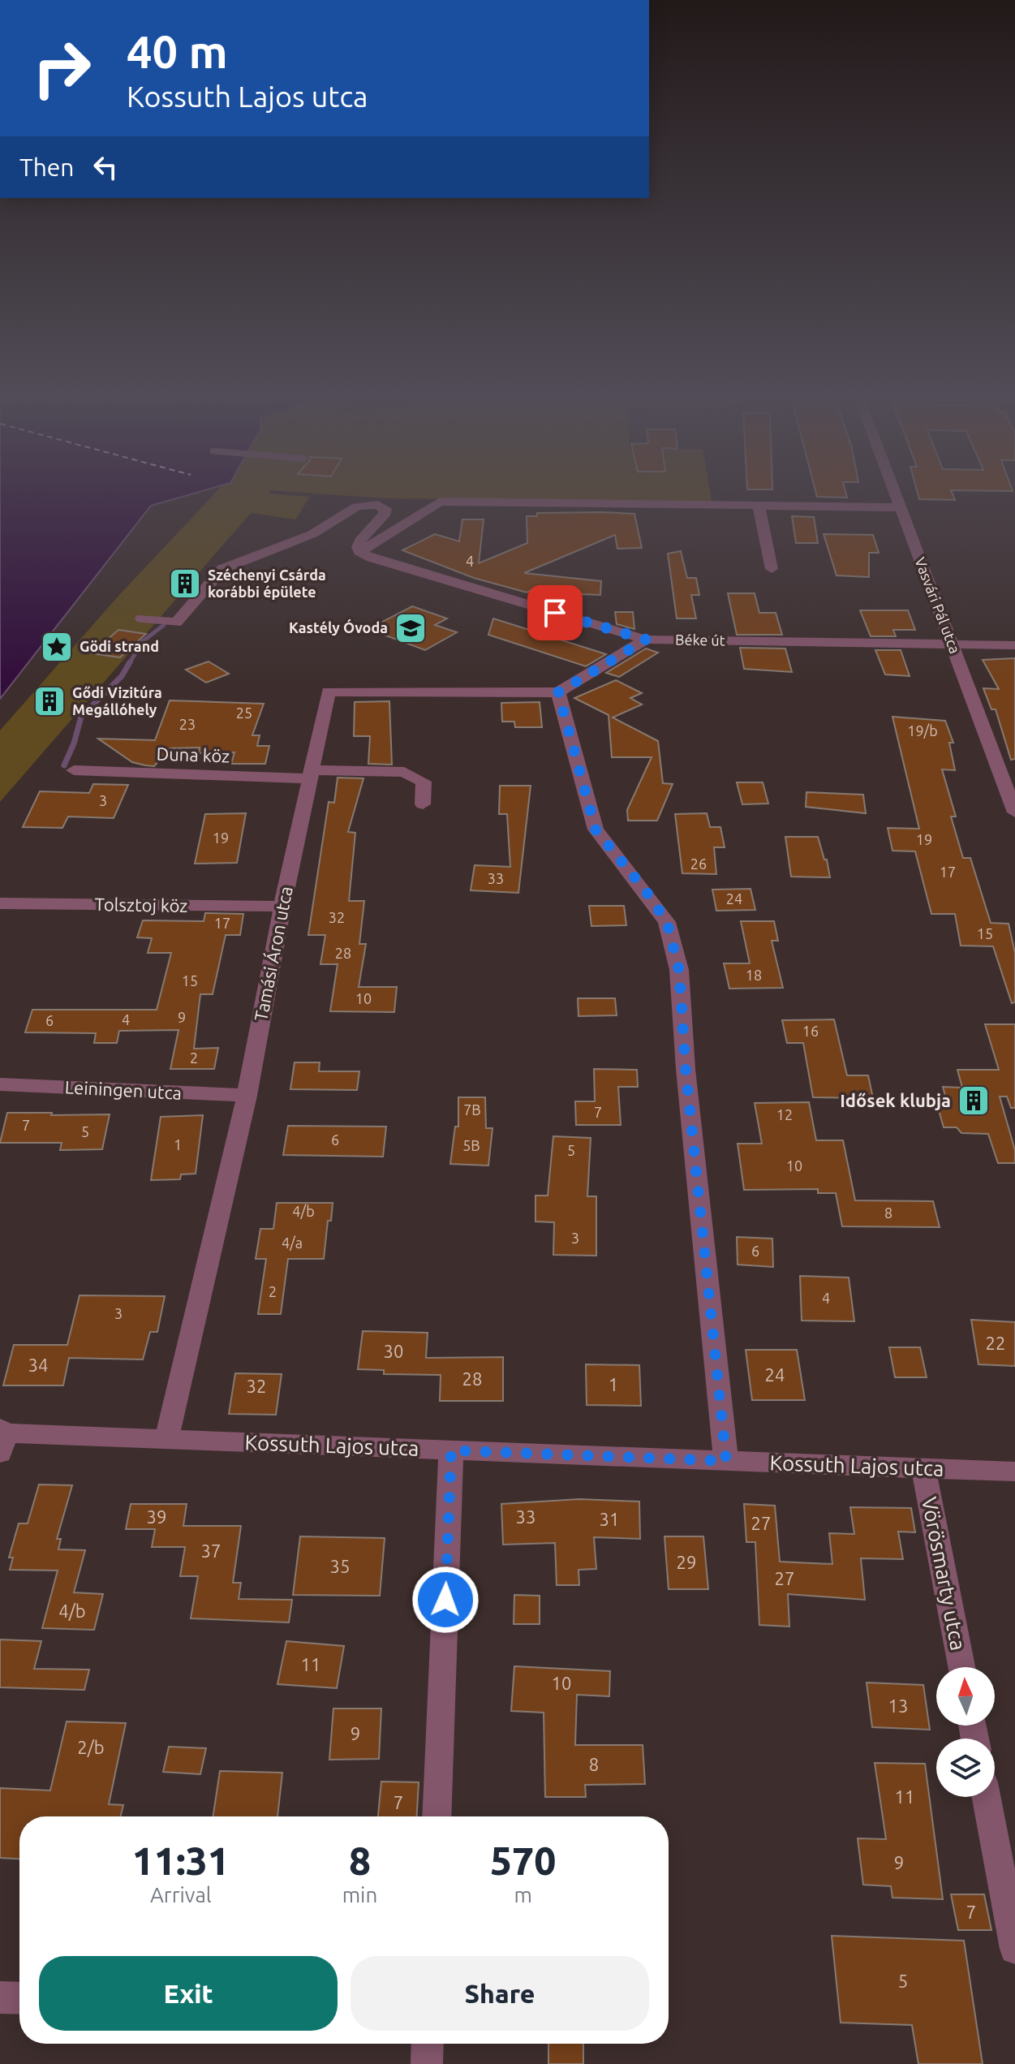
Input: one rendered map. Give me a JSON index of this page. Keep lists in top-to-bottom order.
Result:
{
  "streets": {
    "street": [
      "Vasvári Pál utca",
      "Béke út",
      "Duna köz",
      "Tolsztoj köz",
      "Tamási Áron utca",
      "Leiningen utca",
      "Kossuth Lajos utca",
      "Vörösmarty utca"
    ]
  },
  "crossings": [
    ["Vasvári Pál utca", "Béke út"],
    ["Duna köz", "Tamási Áron utca"],
    ["Tolsztoj köz", "Tamási Áron utca"],
    ["Tamási Áron utca", "Leiningen utca"],
    ["Tamási Áron utca", "Kossuth Lajos utca"],
    ["Kossuth Lajos utca", "Vörösmarty utca"]
  ],
  "places": {
    "building": ["Széchenyi Csárda korábbi épülete", "Gődi Vizitúra Megállóhely", "Idősek klubja"],
    "school or university": ["Kastély Óvoda"],
    "place": ["Gödi strand"]
  },
  "house_numbers": [
    "4",
    "25",
    "23",
    "19/b",
    "3",
    "19",
    "19",
    "26",
    "17",
    "33",
    "24",
    "32",
    "17",
    "15",
    "28",
    "18",
    "15",
    "10",
    "9",
    "4",
    "6",
    "16",
    "2",
    "7B",
    "7",
    "12",
    "7",
    "5",
    "6",
    "1",
    "5B",
    "5",
    "10",
    "4/b",
    "8",
    "3",
    "4/a",
    "6",
    "2",
    "4",
    "3",
    "22",
    "30",
    "34",
    "24",
    "28",
    "1",
    "32",
    "39",
    "33",
    "31",
    "27",
    "37",
    "29",
    "35",
    "27",
    "4/b",
    "11",
    "10",
    "13",
    "9",
    "2/b",
    "8",
    "11",
    "7",
    "9",
    "7",
    "5"
  ],
  "north": "top",
  "page": {
    "turn": ["40 m", "Kossuth Lajos utca"],
    "then": "Then",
    "eta": [
      "11:31",
      "Arrival",
      "8",
      "min",
      "570",
      "m"
    ],
    "buttons": ["Exit", "Share"]
  }
}
